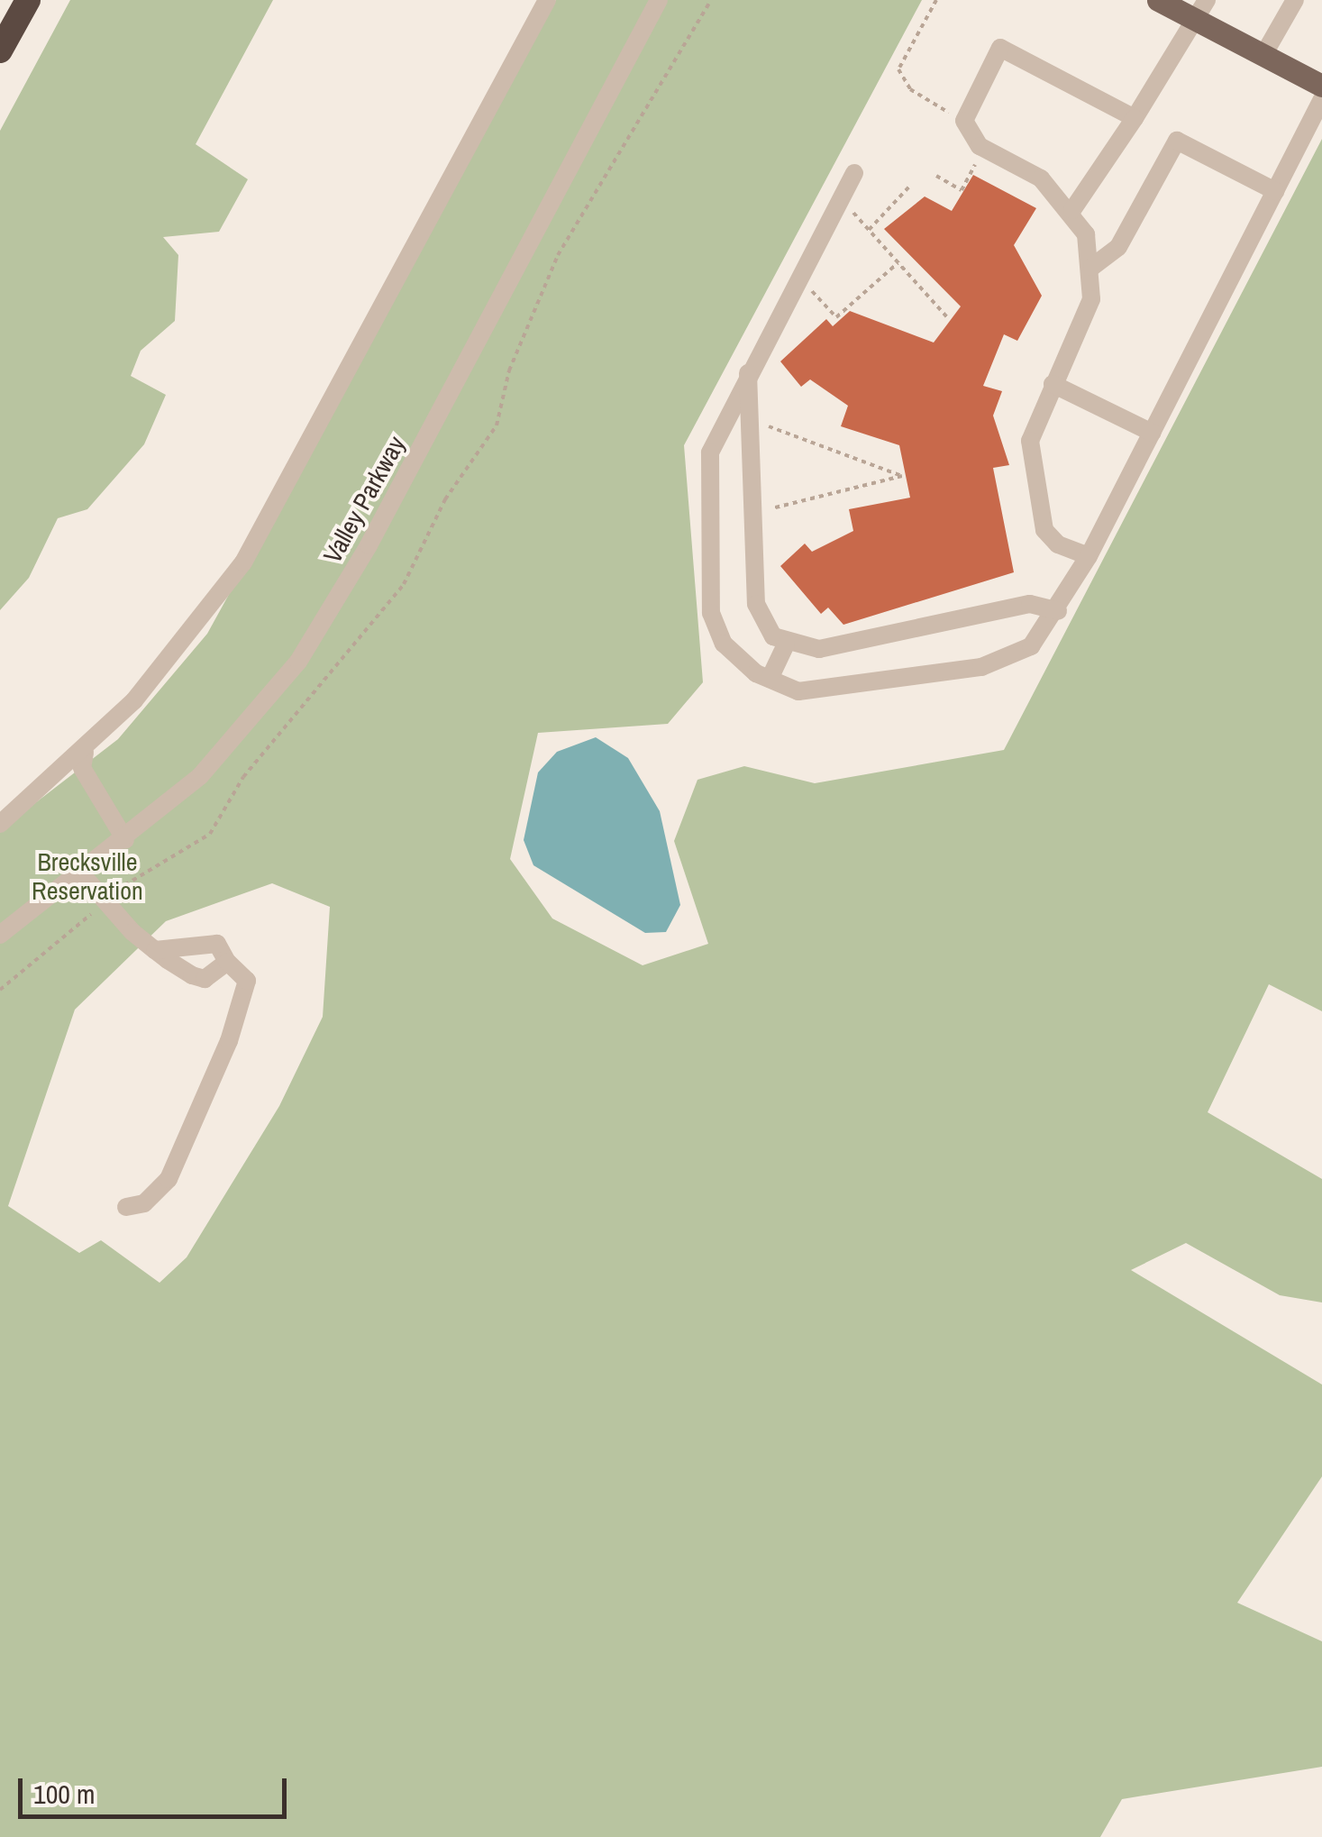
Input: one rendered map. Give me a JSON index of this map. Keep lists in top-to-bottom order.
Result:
{
  "streets": {
    "street": ["Valley Parkway"]
  },
  "parks": ["Brecksville Reservation"],
  "scale_bar": "100 m"
}
